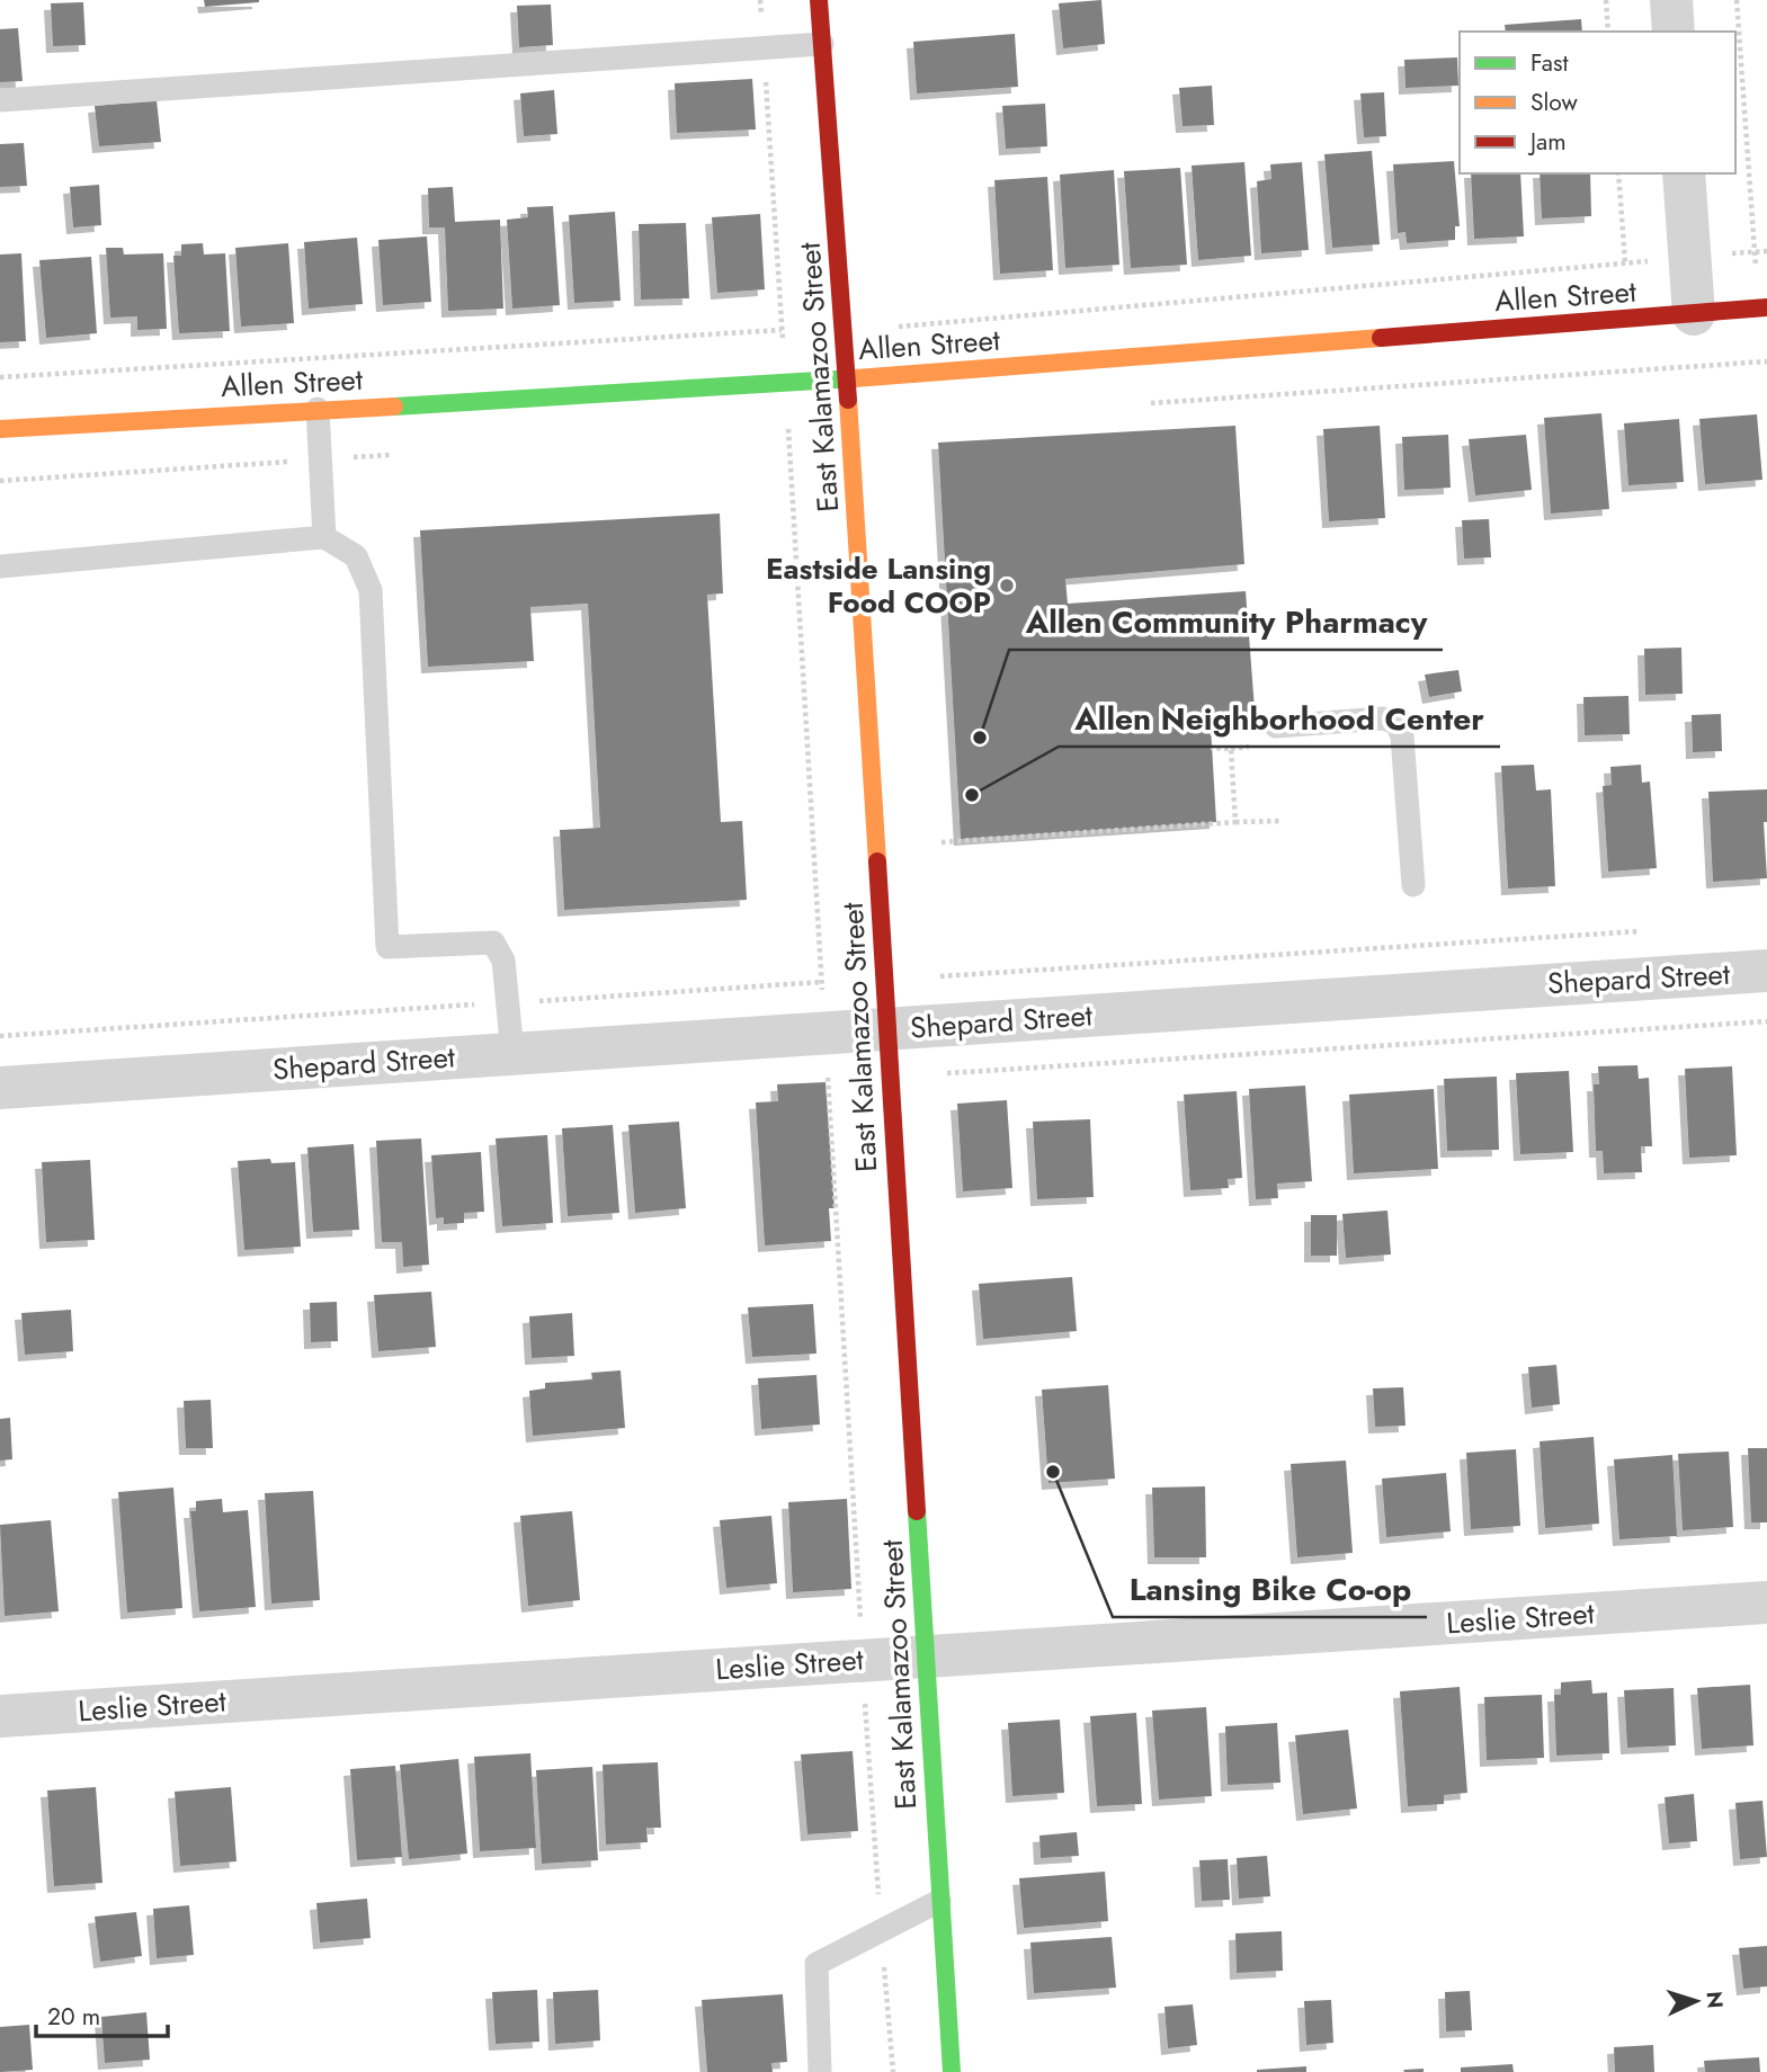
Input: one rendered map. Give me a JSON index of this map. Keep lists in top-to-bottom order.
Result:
{
  "streets": {
    "street": [
      "Allen Street",
      "East Kalamazoo Street",
      "Shepard Street",
      "Leslie Street"
    ]
  },
  "crossings": [
    ["Allen Street", "East Kalamazoo Street"],
    ["East Kalamazoo Street", "Shepard Street"],
    ["East Kalamazoo Street", "Leslie Street"]
  ],
  "places": [
    "Eastside Lansing Food COOP",
    "Allen Community Pharmacy",
    "Allen Neighborhood Center",
    "Lansing Bike Co-op"
  ],
  "legend": ["Fast", "Slow", "Jam"],
  "scale_bar": "20 m",
  "north": "right"
}
